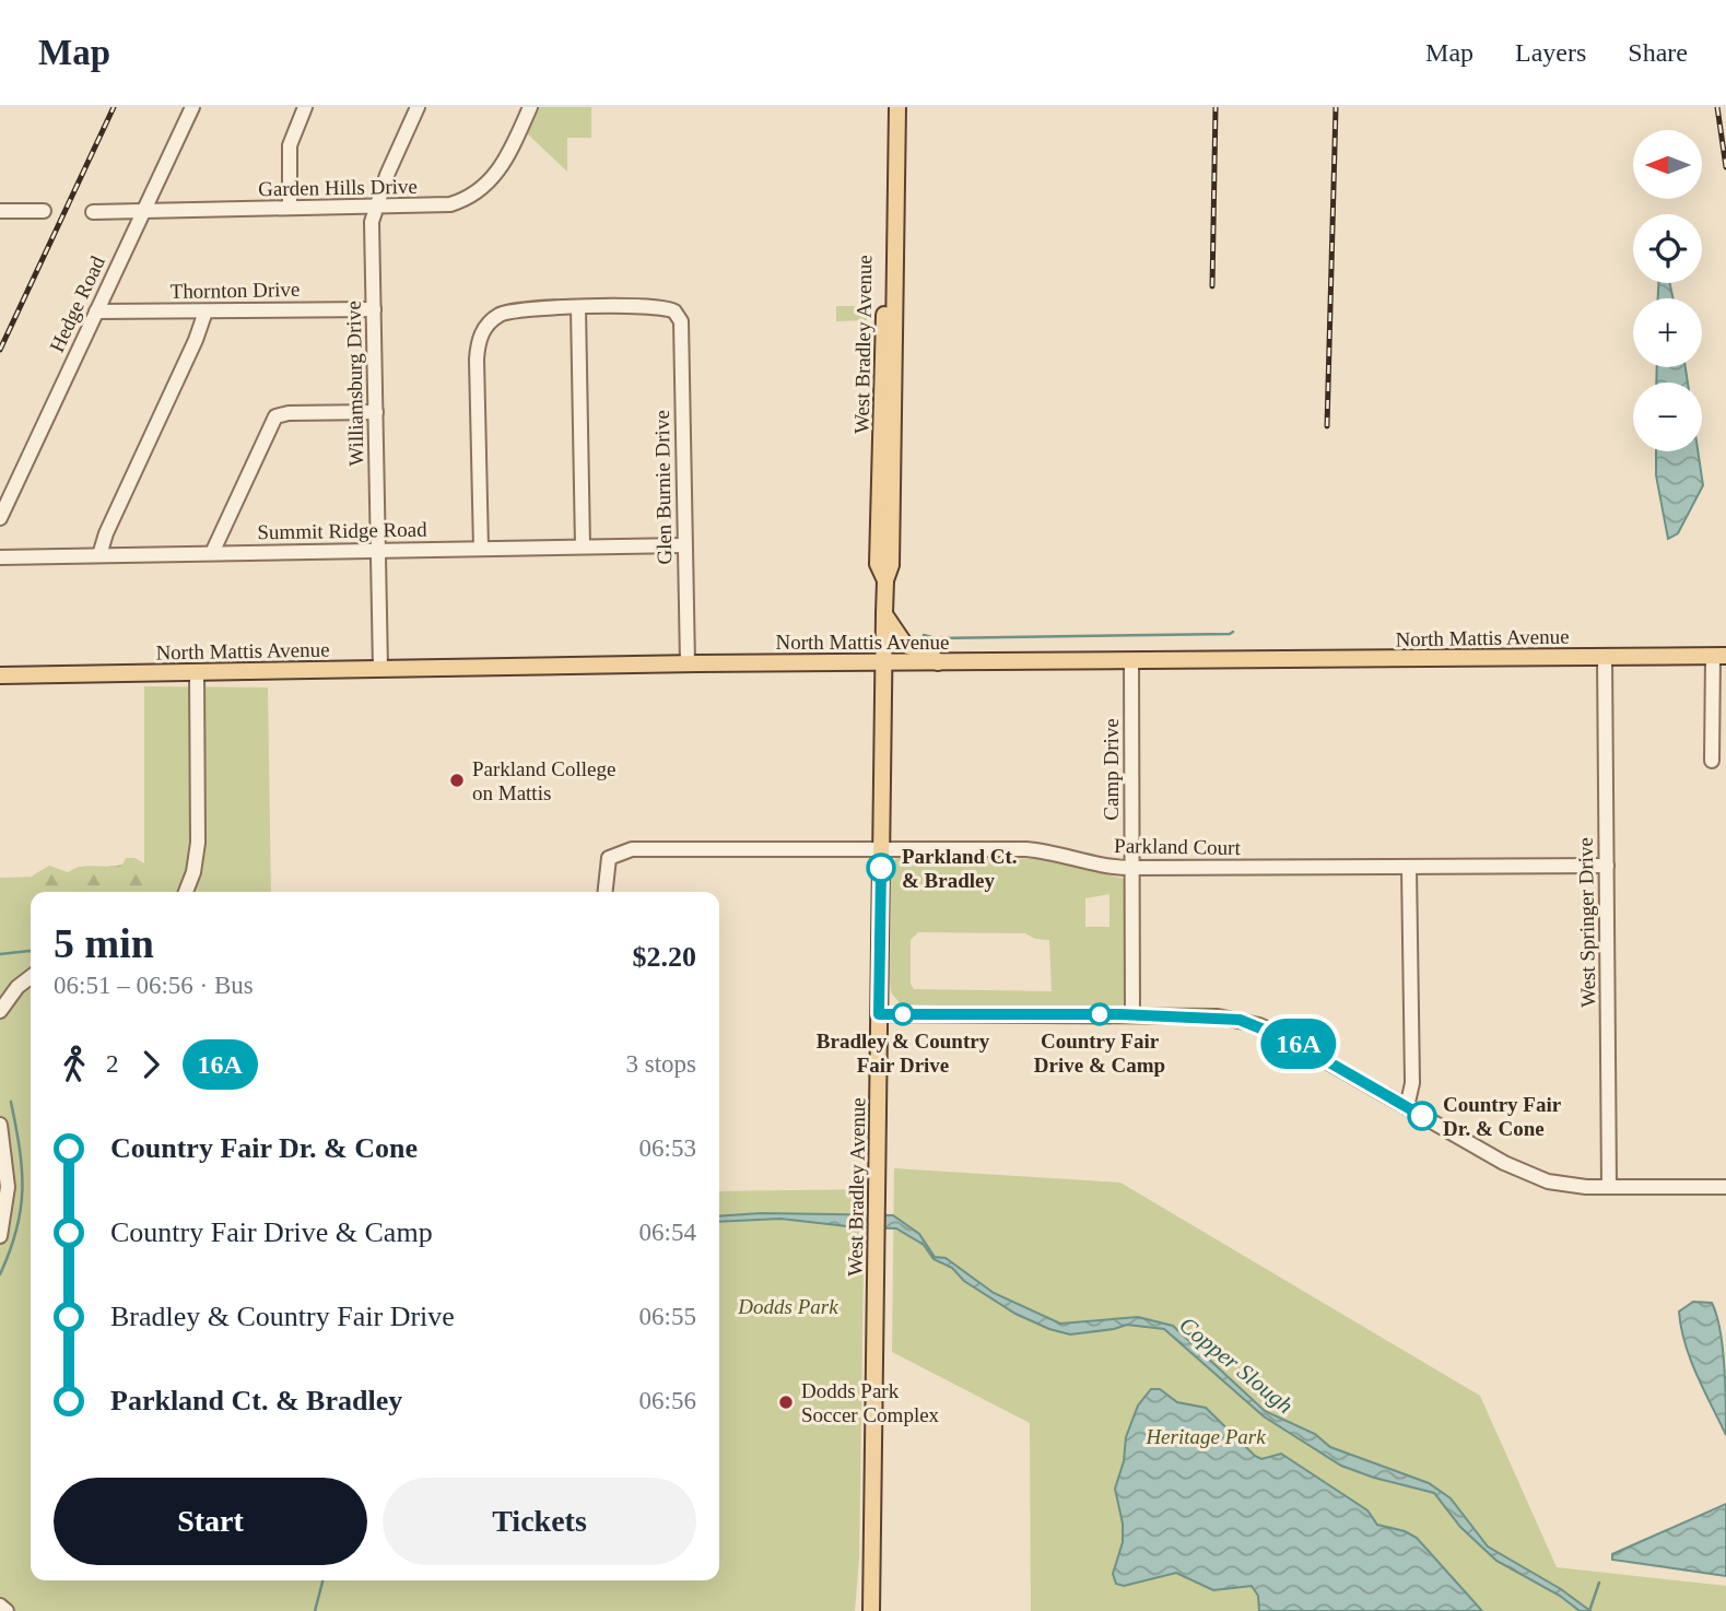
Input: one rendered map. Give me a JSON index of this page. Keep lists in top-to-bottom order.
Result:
{
  "streets": {
    "main road": ["West Bradley Avenue", "North Mattis Avenue"],
    "street": [
      "Garden Hills Drive",
      "Thornton Drive",
      "Hedge Road",
      "Williamsburg Drive",
      "Glen Burnie Drive",
      "Summit Ridge Road",
      "Camp Drive",
      "Parkland Court",
      "West Springer Drive"
    ]
  },
  "crossings": [
    ["Garden Hills Drive", "Hedge Road"],
    ["Garden Hills Drive", "Williamsburg Drive"],
    ["Thornton Drive", "Hedge Road"],
    ["Thornton Drive", "Williamsburg Drive"],
    ["West Bradley Avenue", "North Mattis Avenue"],
    ["West Bradley Avenue", "Parkland Court"],
    ["Williamsburg Drive", "Summit Ridge Road"],
    ["Williamsburg Drive", "North Mattis Avenue"],
    ["Glen Burnie Drive", "Summit Ridge Road"],
    ["Glen Burnie Drive", "North Mattis Avenue"],
    ["North Mattis Avenue", "Camp Drive"],
    ["North Mattis Avenue", "West Springer Drive"],
    ["Camp Drive", "Parkland Court"],
    ["Parkland Court", "West Springer Drive"]
  ],
  "water": ["Copper Slough"],
  "parks": ["Dodds Park", "Heritage Park"],
  "places": [
    "Parkland College on Mattis",
    "Parkland Ct. & Bradley",
    "Bradley & Country Fair Drive",
    "Country Fair Drive & Camp",
    "Country Fair Dr. & Cone",
    "Dodds Park Soccer Complex"
  ],
  "lines": ["bus line 16A"],
  "north": "left",
  "page": {
    "header": "Map",
    "nav": ["Map", "Layers", "Share"],
    "on_map": "16A",
    "map_buttons": ["+", "−"],
    "heading": ["5 min", "06:51 – 06:56 · Bus", "$2.20"],
    "legs": ["2", "16A", "3 stops"],
    "list": [
      {
        "name": "Country Fair Dr. & Cone",
        "value": "06:53"
      },
      {
        "name": "Country Fair Drive & Camp",
        "value": "06:54"
      },
      {
        "name": "Bradley & Country Fair Drive",
        "value": "06:55"
      },
      {
        "name": "Parkland Ct. & Bradley",
        "value": "06:56"
      }
    ],
    "buttons": ["Start", "Tickets"]
  }
}
